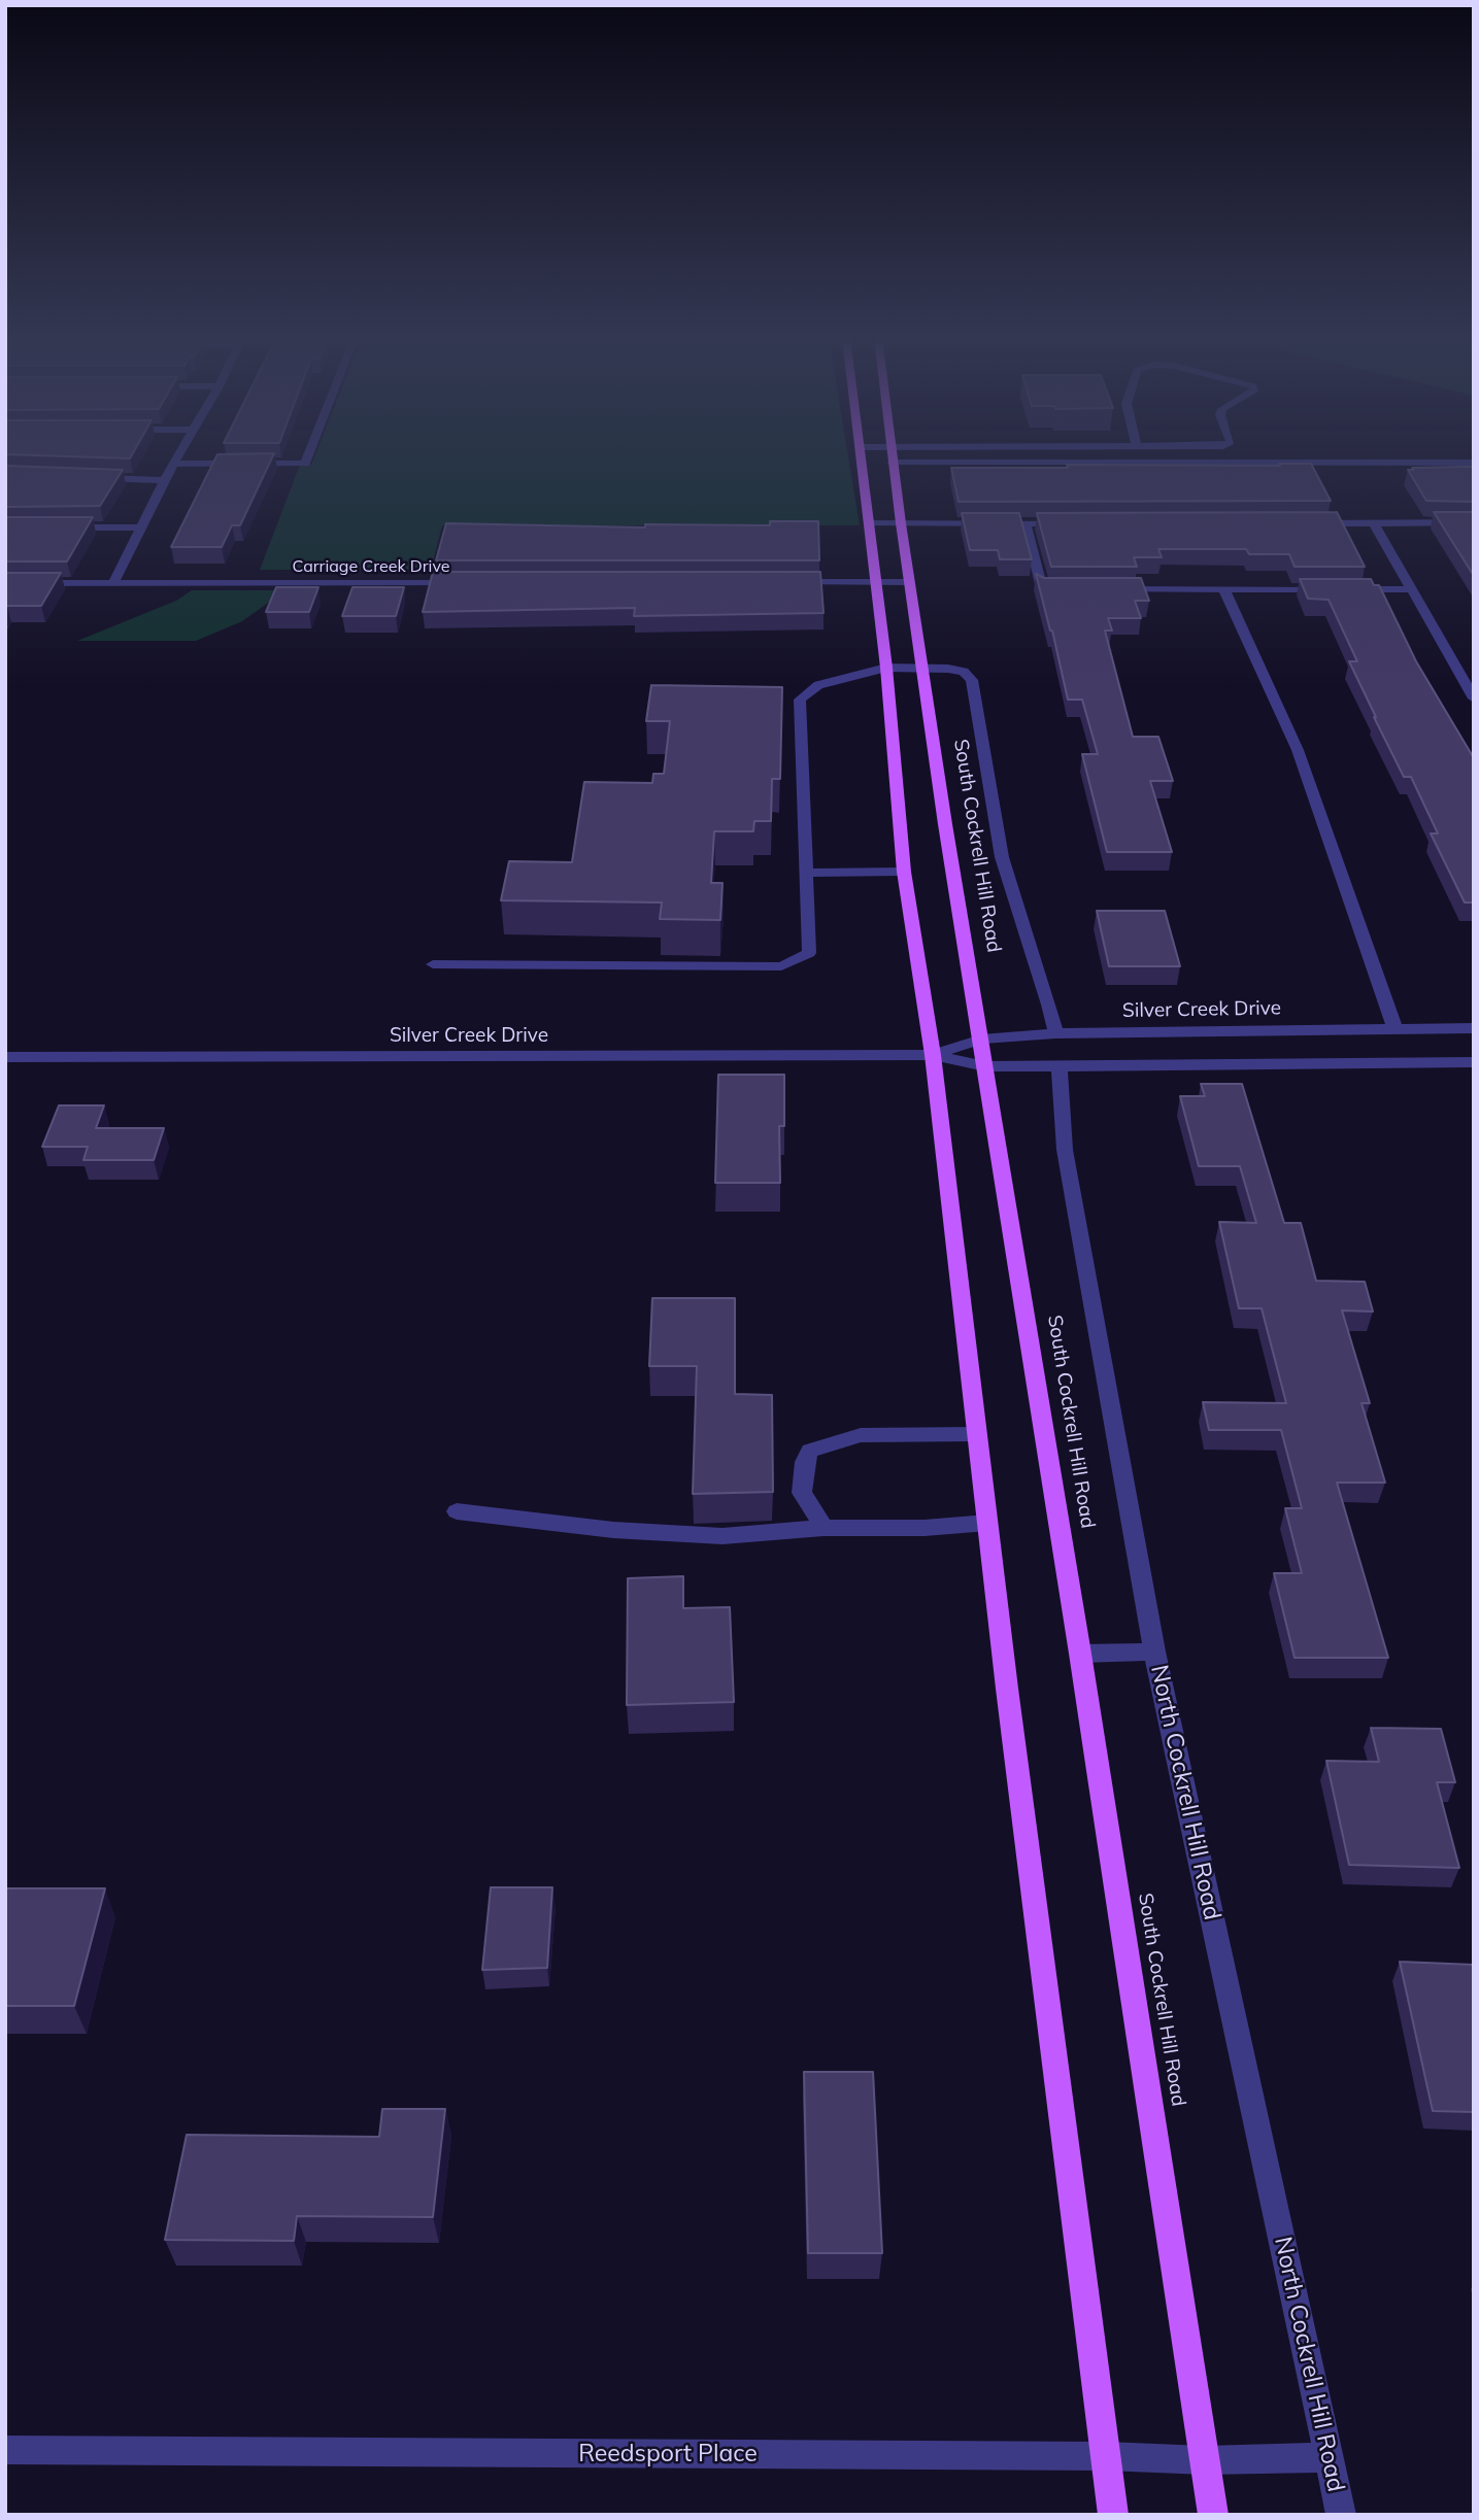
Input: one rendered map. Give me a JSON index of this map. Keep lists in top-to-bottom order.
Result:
{
  "streets": {
    "main road": ["South Cockrell Hill Road"],
    "street": [
      "Carriage Creek Drive",
      "Silver Creek Drive",
      "North Cockrell Hill Road",
      "Reedsport Place"
    ]
  },
  "crossings": [
    ["South Cockrell Hill Road", "Silver Creek Drive"],
    ["South Cockrell Hill Road", "Reedsport Place"],
    ["Silver Creek Drive", "North Cockrell Hill Road"],
    ["North Cockrell Hill Road", "Reedsport Place"]
  ]
}
